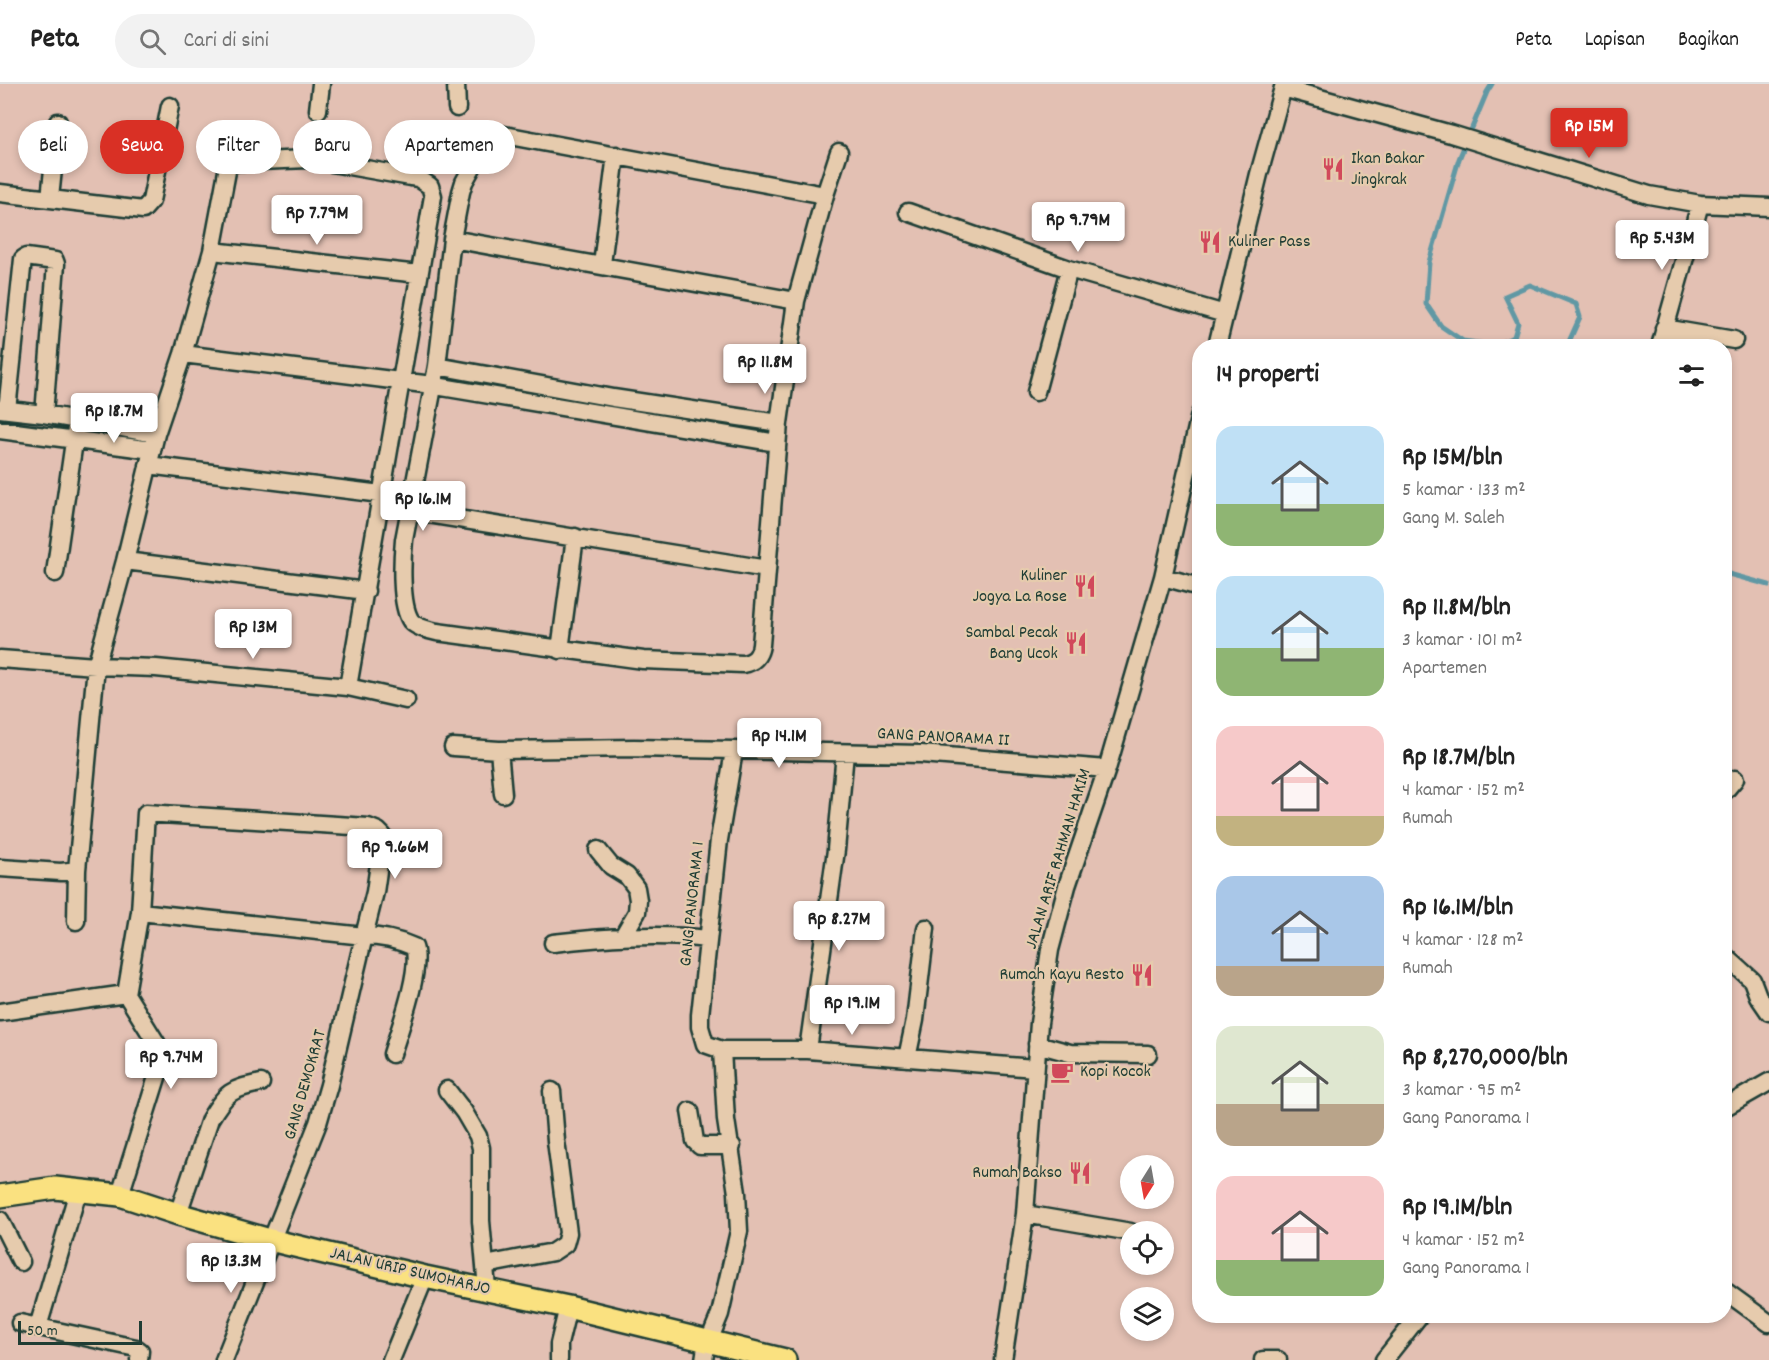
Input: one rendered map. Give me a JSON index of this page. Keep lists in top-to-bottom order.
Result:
{
  "streets": {
    "main road": ["JALAN URIP SUMOHARJO"],
    "street": [
      "GANG PANORAMA II",
      "JALAN ARIF RAHMAN HAKIM",
      "GANG PANORAMA 1",
      "GANG DEMOKRAT"
    ]
  },
  "crossings": [
    ["GANG PANORAMA II", "JALAN ARIF RAHMAN HAKIM"],
    ["GANG PANORAMA II", "GANG PANORAMA 1"],
    ["GANG DEMOKRAT", "JALAN URIP SUMOHARJO"]
  ],
  "places": {
    "restaurant": [
      "Ikan Bakar Jingkrak",
      "Kuliner Pass",
      "Kuliner Jogya La Rose",
      "Sambal Pecak Bang Ucok",
      "Rumah Kayu Resto",
      "Rumah Bakso"
    ],
    "cafe": ["Kopi Kocok"]
  },
  "scale_bar": "50 m",
  "north": "bottom",
  "page": {
    "header": "Peta",
    "search": "Cari di sini",
    "nav": ["Peta", "Lapisan", "Bagikan"],
    "price": [
      "Rp 15M",
      "Rp 7.79M",
      "Rp 9.79M",
      "Rp 5.43M",
      "Rp 11.8M",
      "Rp 18.7M",
      "Rp 16.1M",
      "Rp 13M",
      "Rp 14.1M",
      "Rp 9.66M",
      "Rp 8.27M",
      "Rp 19.1M",
      "Rp 9.74M",
      "Rp 13.3M"
    ],
    "chip": [
      "Beli",
      "Sewa",
      "Filter",
      "Baru",
      "Apartemen"
    ],
    "heading": "14 properti",
    "list": [
      {
        "name": "Rp 15M/bln",
        "note": "5 kamar · 133 m² · Gang M. Saleh"
      },
      {
        "name": "Rp 11.8M/bln",
        "note": "3 kamar · 101 m² · Apartemen"
      },
      {
        "name": "Rp 18.7M/bln",
        "note": "4 kamar · 152 m² · Rumah"
      },
      {
        "name": "Rp 16.1M/bln",
        "note": "4 kamar · 128 m² · Rumah"
      },
      {
        "name": "Rp 8,270,000/bln",
        "note": "3 kamar · 95 m² · Gang Panorama 1"
      },
      {
        "name": "Rp 19.1M/bln",
        "note": "4 kamar · 152 m² · Gang Panorama 1"
      }
    ],
    "scale": "50 m"
  }
}
